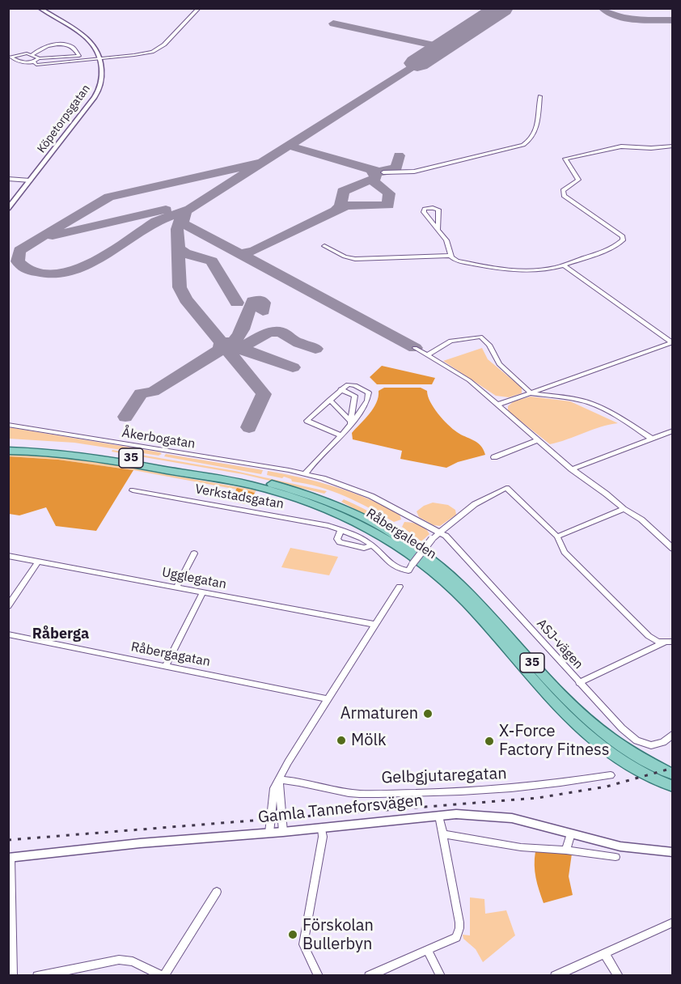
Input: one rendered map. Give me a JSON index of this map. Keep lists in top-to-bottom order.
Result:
{
  "streets": {
    "main road": ["35", "Råbergaleden"],
    "street": [
      "Köpetorpsgatan",
      "Åkerbogatan",
      "Verkstadsgatan",
      "Ugglegatan",
      "ASJ-vägen",
      "Råbergagatan",
      "Gelbgjutaregatan",
      "Gamla Tanneforsvägen"
    ]
  },
  "crossings": [
    ["Åkerbogatan", "Verkstadsgatan"],
    ["Åkerbogatan", "ASJ-vägen"],
    ["Verkstadsgatan", "ASJ-vägen"]
  ],
  "districts": ["Råberga"],
  "places": [
    "Armaturen",
    "Mölk",
    "X-Force Factory Fitness",
    "Förskolan Bullerbyn"
  ]
}
